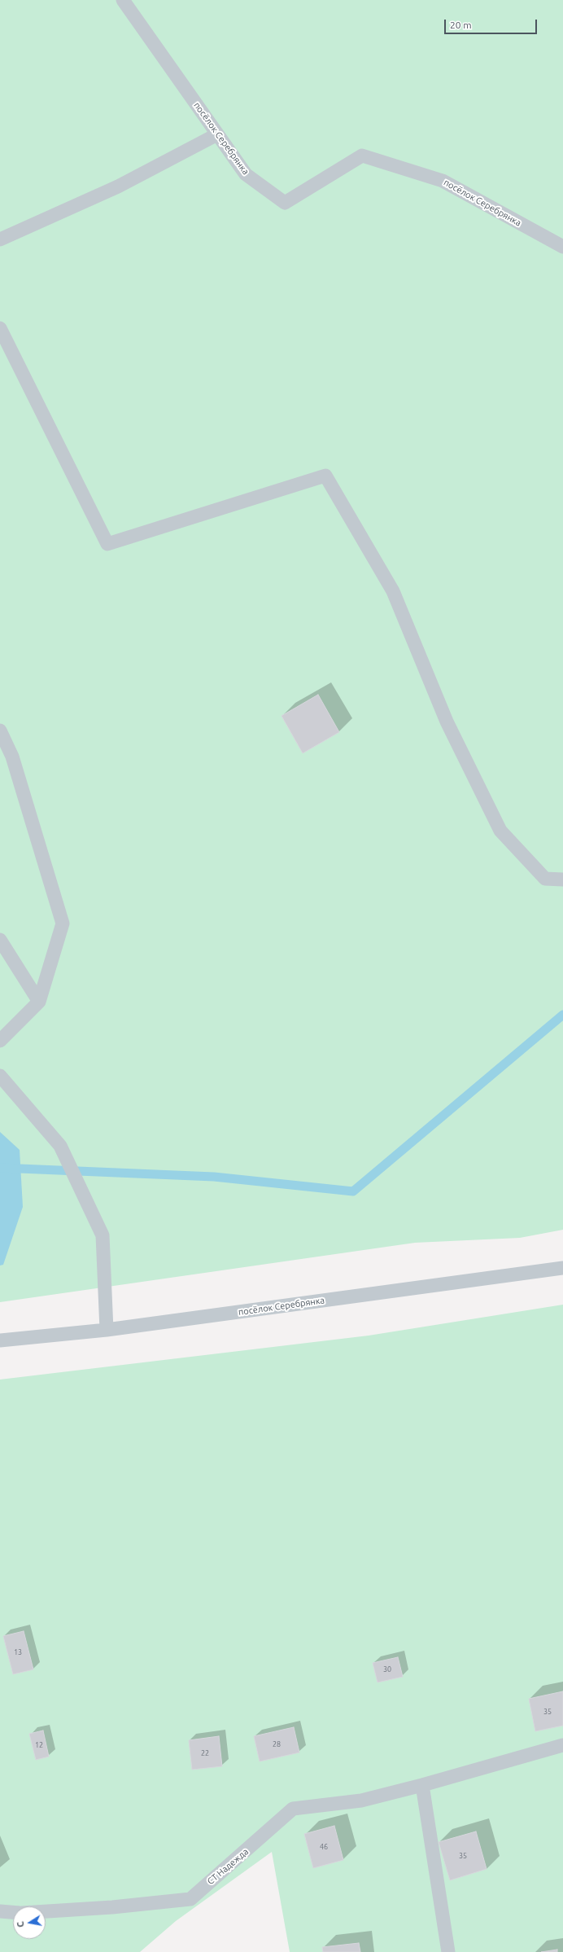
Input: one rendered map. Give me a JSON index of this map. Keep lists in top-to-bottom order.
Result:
{
  "streets": {
    "lane": ["посёлок Серебрянка", "СТ Надежда"]
  },
  "house_numbers": [
    "13",
    "30",
    "35",
    "28",
    "12",
    "22",
    "46",
    "35"
  ],
  "scale_bar": "20 m",
  "north": "left"
}
